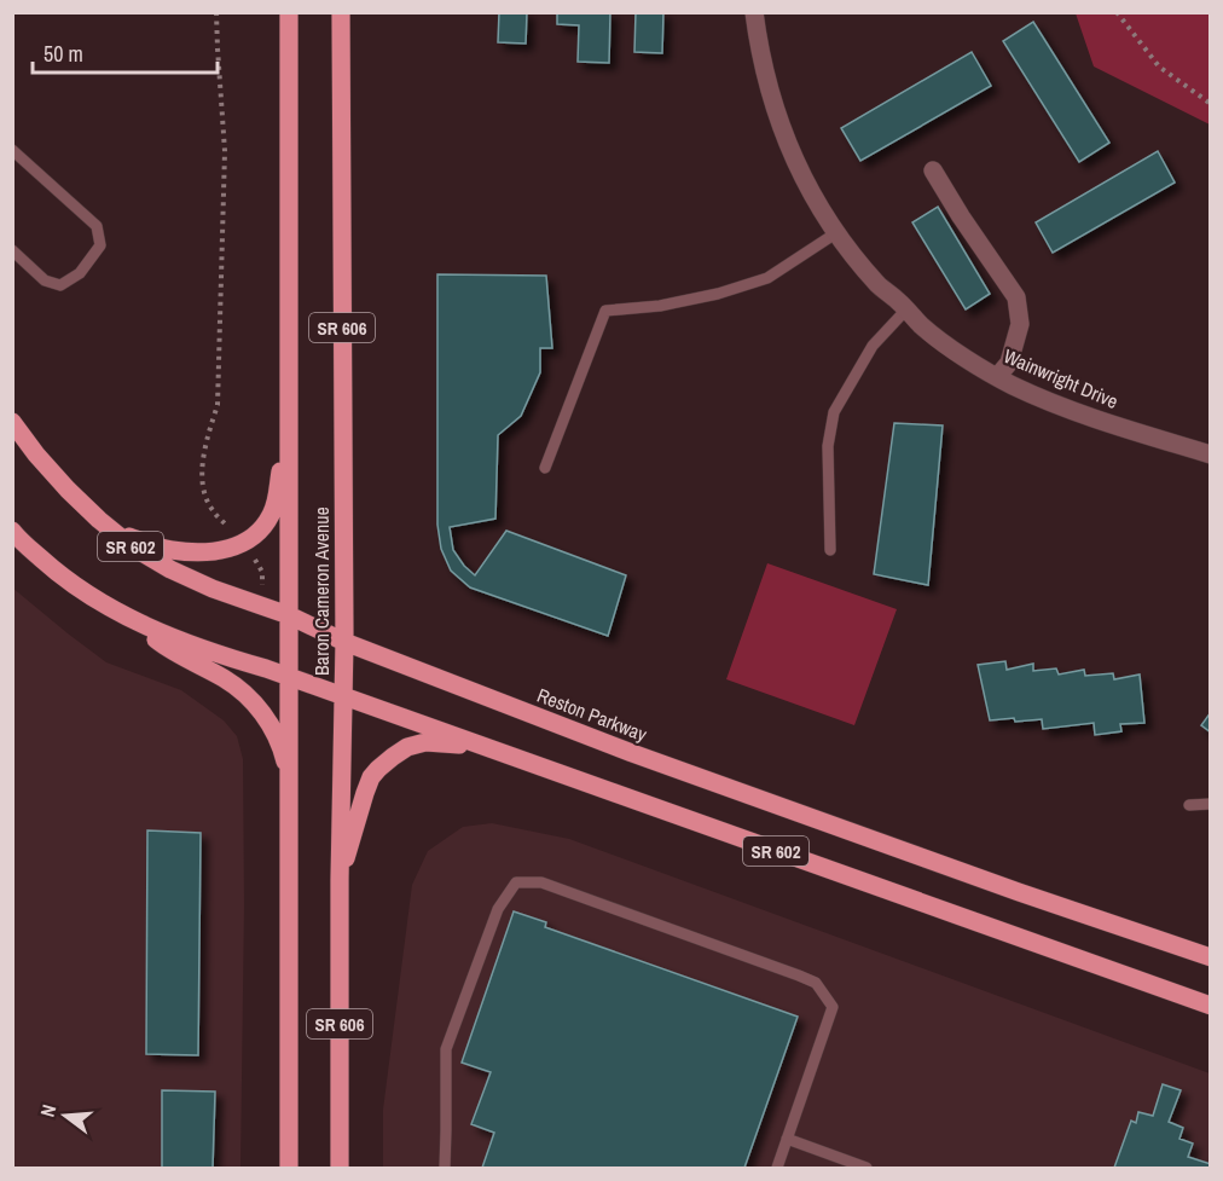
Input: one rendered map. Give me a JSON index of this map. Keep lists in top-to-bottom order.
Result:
{
  "streets": {
    "main road": [
      "SR 606",
      "SR 602",
      "Baron Cameron Avenue",
      "Reston Parkway"
    ],
    "street": ["Wainwright Drive"]
  },
  "crossings": [
    ["SR 602", "Baron Cameron Avenue"],
    ["Baron Cameron Avenue", "Reston Parkway"]
  ],
  "scale_bar": "50 m",
  "north": "left"
}
